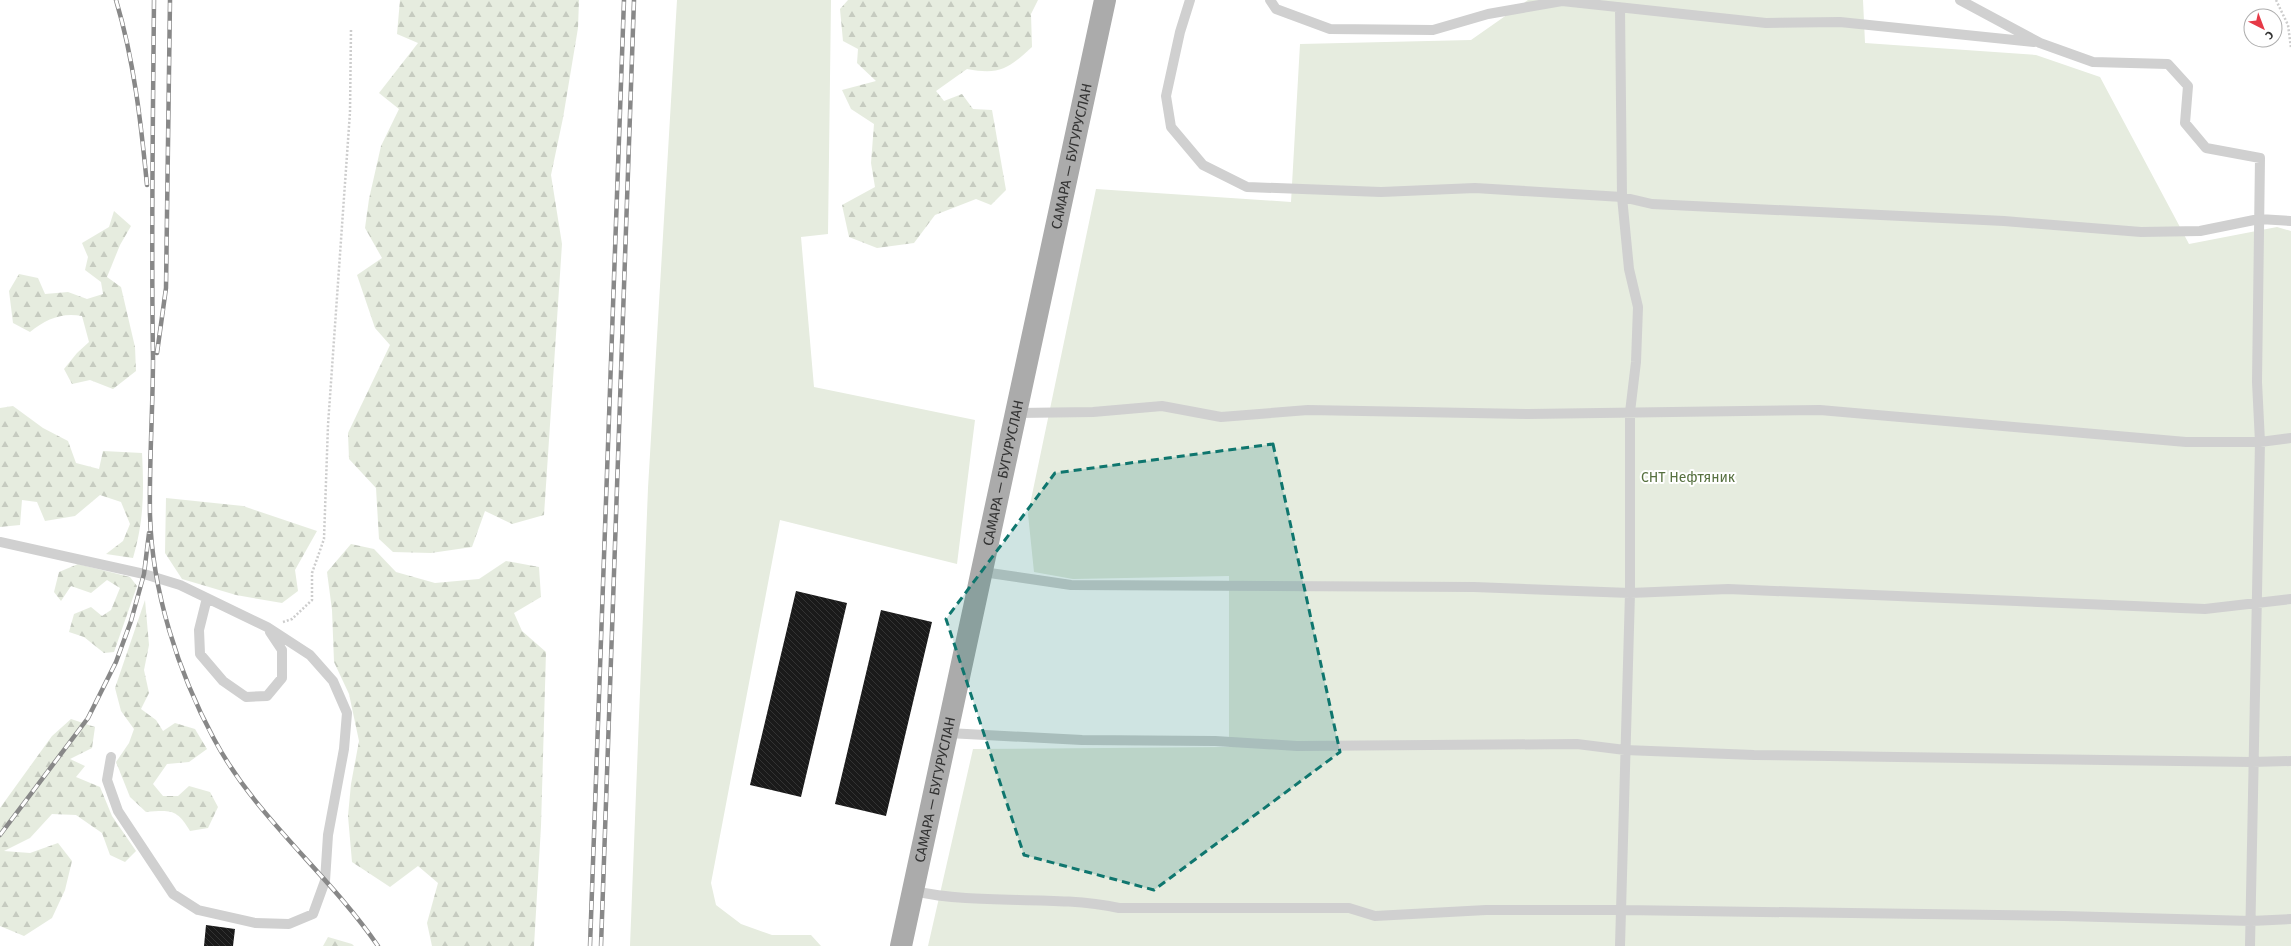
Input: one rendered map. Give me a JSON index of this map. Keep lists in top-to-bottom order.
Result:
{
  "streets": {
    "main road": ["САМАРА — БУГУРУСЛАН"]
  },
  "parks": ["СНТ Нефтяник"],
  "north": "bottom right"
}
